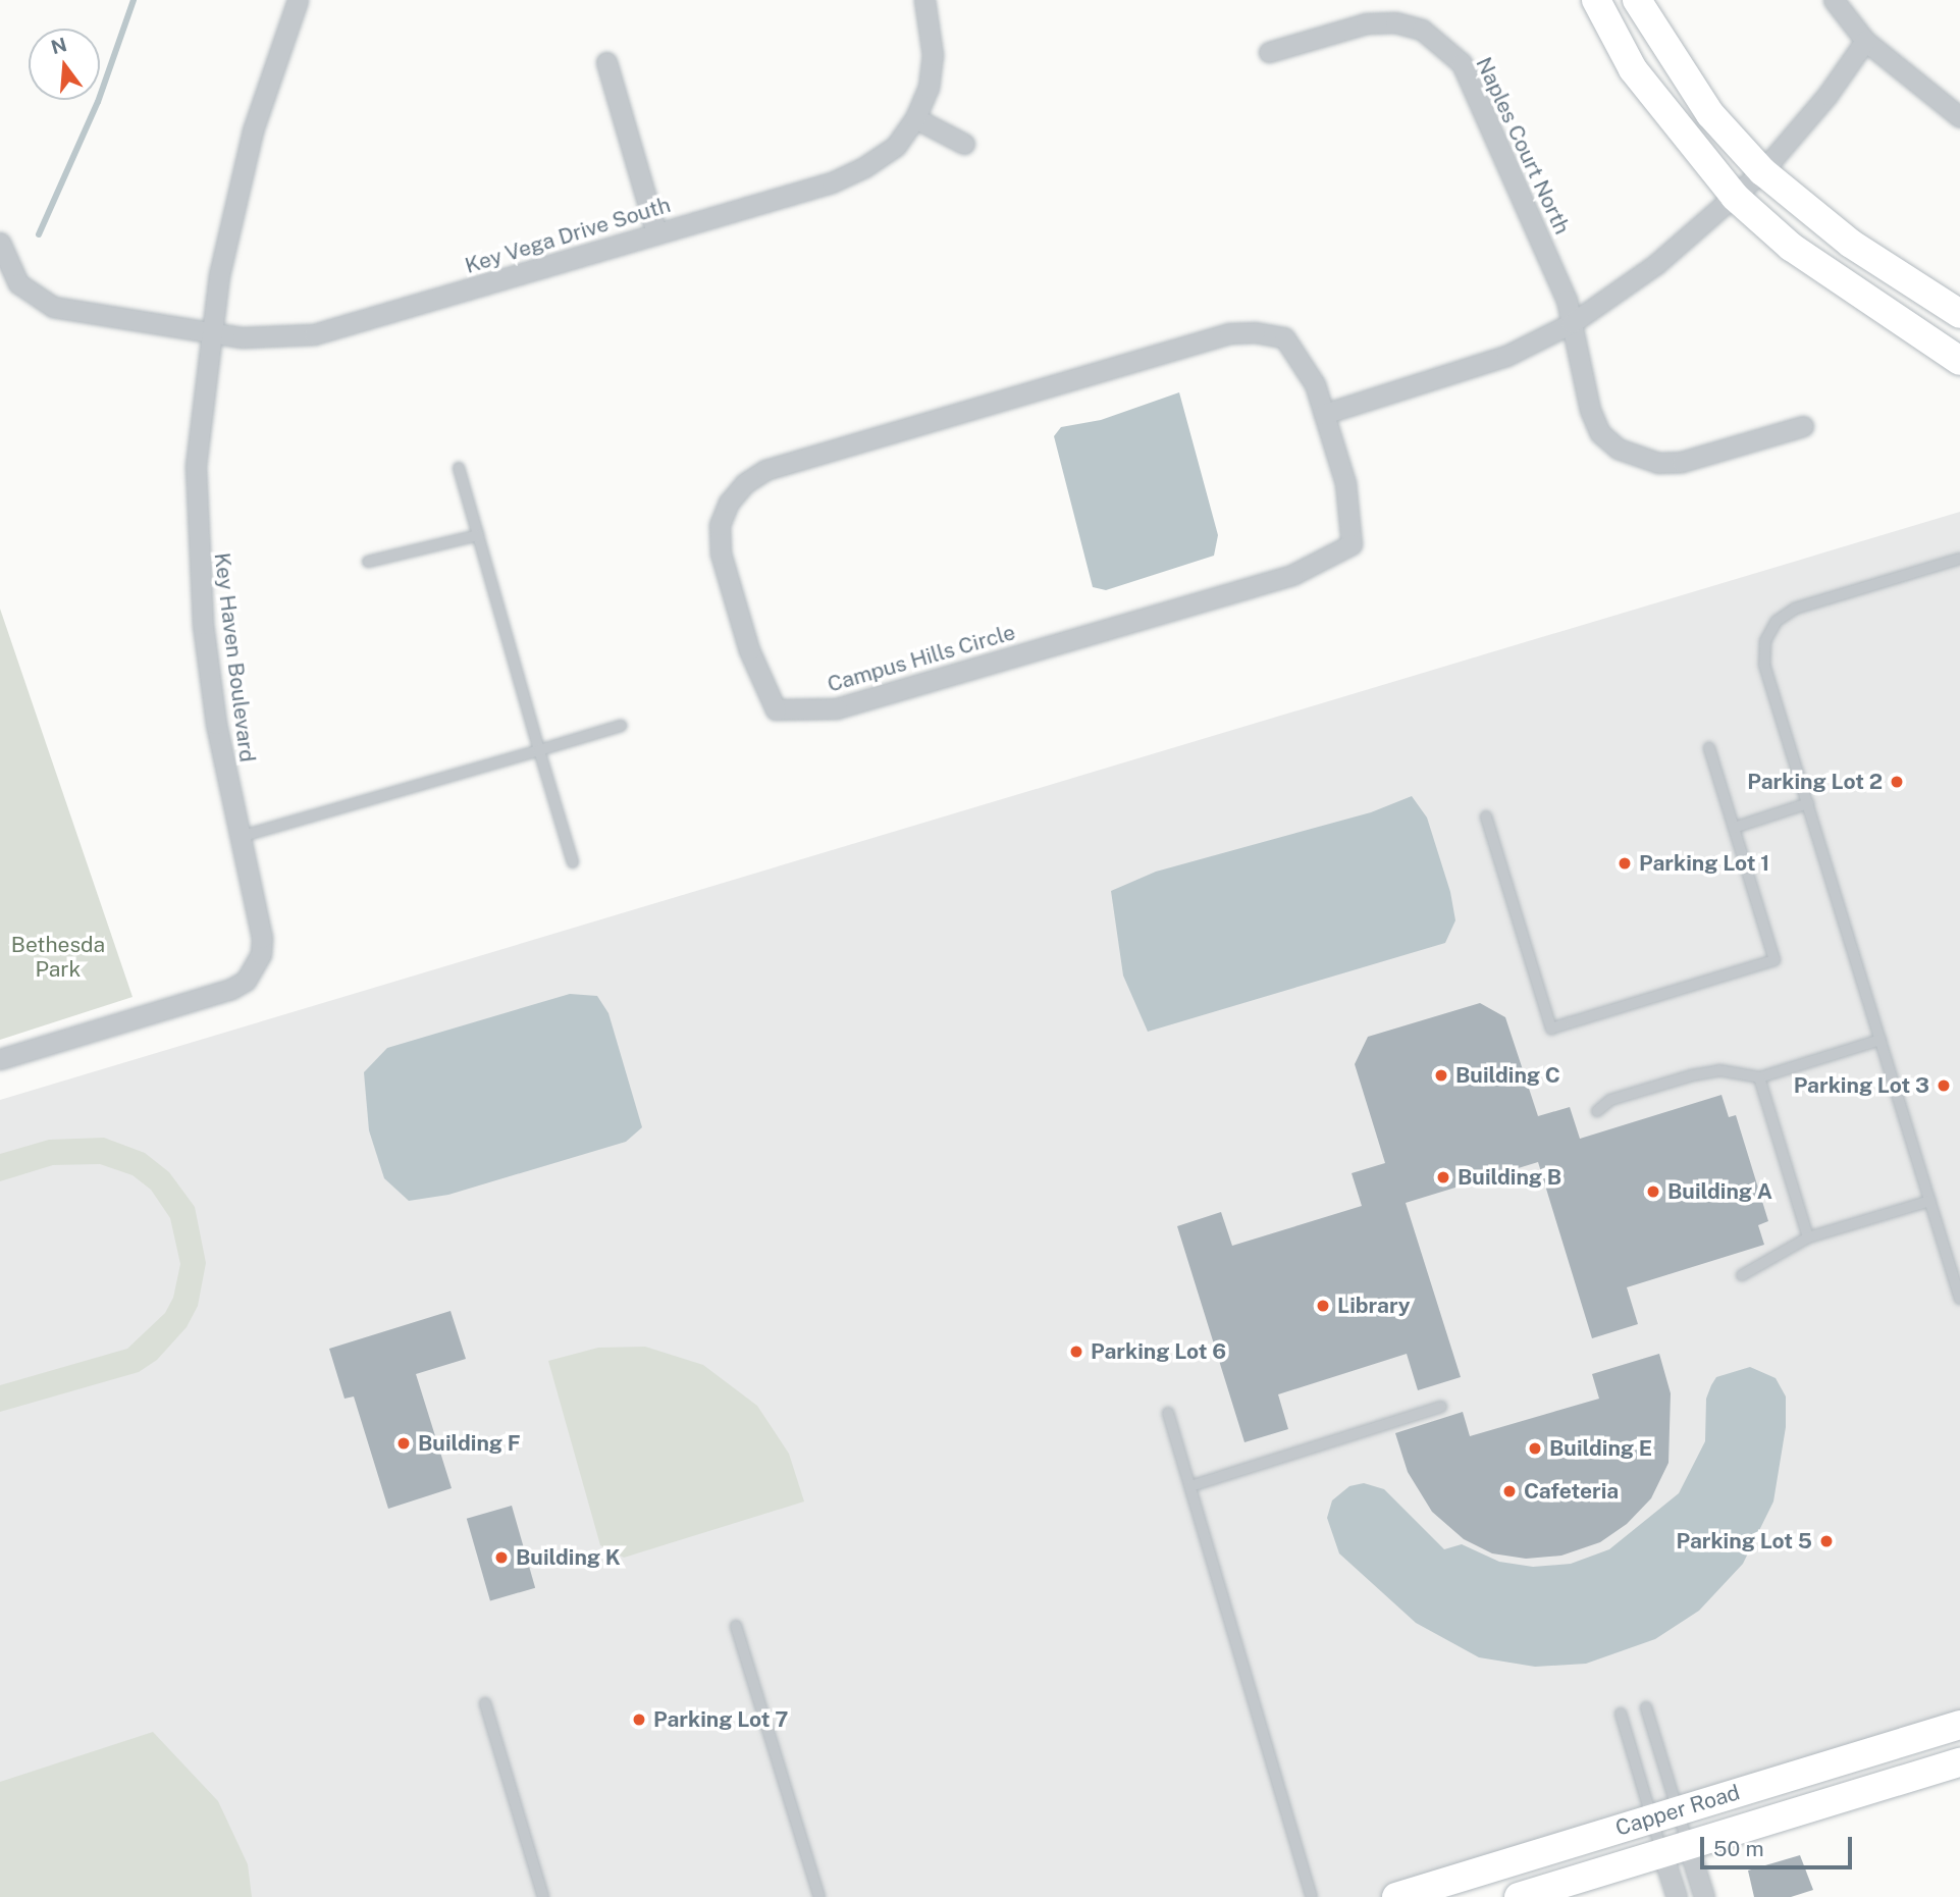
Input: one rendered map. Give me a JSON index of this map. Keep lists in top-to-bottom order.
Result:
{
  "streets": {
    "street": [
      "Naples Court North",
      "Key Vega Drive South",
      "Key Haven Boulevard",
      "Campus Hills Circle",
      "Capper Road"
    ]
  },
  "crossings": [
    ["Key Vega Drive South", "Key Haven Boulevard"]
  ],
  "parks": ["Bethesda Park"],
  "places": [
    "Parking Lot 2",
    "Parking Lot 1",
    "Building C",
    "Parking Lot 3",
    "Building B",
    "Building A",
    "Library",
    "Parking Lot 6",
    "Building F",
    "Building E",
    "Cafeteria",
    "Parking Lot 5",
    "Building K",
    "Parking Lot 7"
  ],
  "scale_bar": "50 m",
  "north": "top"
}
